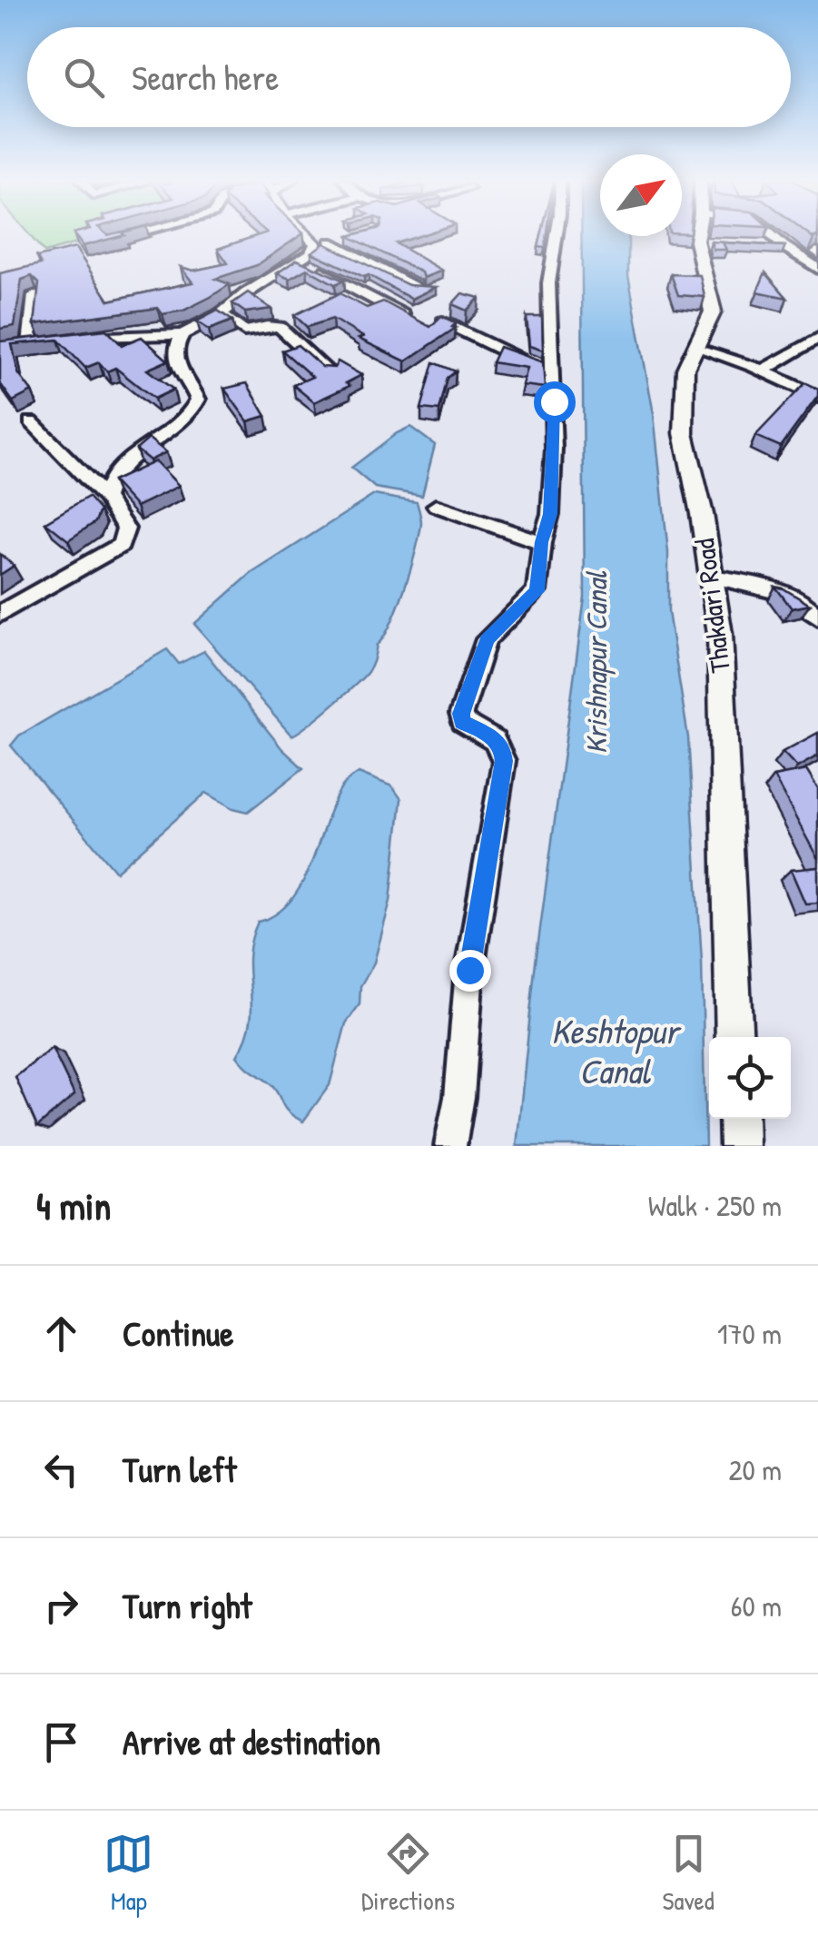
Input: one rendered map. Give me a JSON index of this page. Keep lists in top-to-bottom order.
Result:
{
  "streets": {
    "street": ["Thakdari Road"]
  },
  "water": ["Krishnapur Canal", "Keshtopur Canal"],
  "north": "top right",
  "page": {
    "search": "Search here",
    "heading": ["4 min", "Walk · 250 m"],
    "list": [
      ["Continue", "170 m"],
      ["Turn left", "20 m"],
      ["Turn right", "60 m"],
      "Arrive at destination"
    ],
    "nav": ["Map", "Directions", "Saved"]
  }
}
